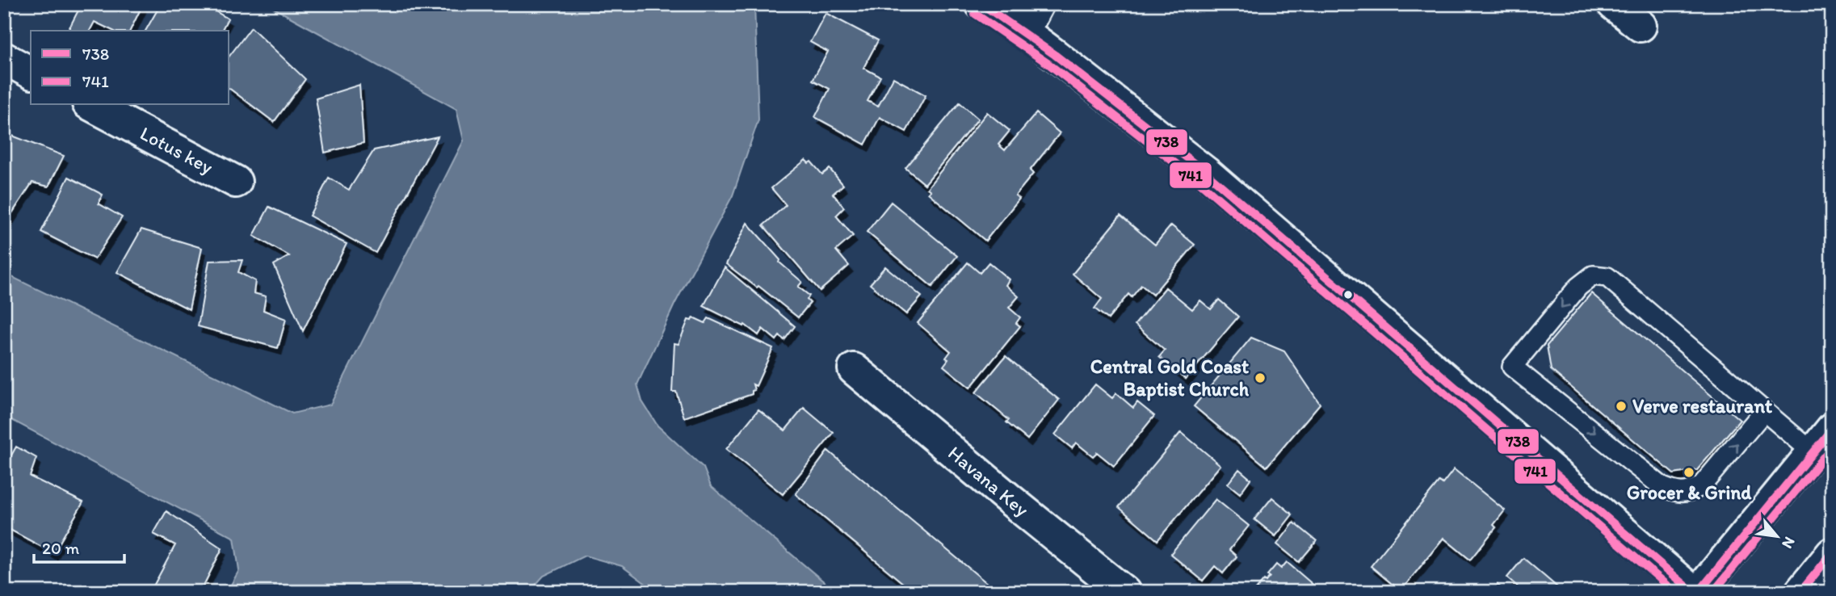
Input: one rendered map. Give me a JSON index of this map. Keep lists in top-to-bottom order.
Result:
{
  "streets": {
    "street": ["Lotus key", "Havana Key"]
  },
  "places": ["Central Gold Coast Baptist Church", "Verve restaurant", "Grocer & Grind"],
  "lines": ["transit line 738", "transit line 741"],
  "legend": ["738", "741"],
  "scale_bar": "20 m",
  "north": "bottom right"
}
